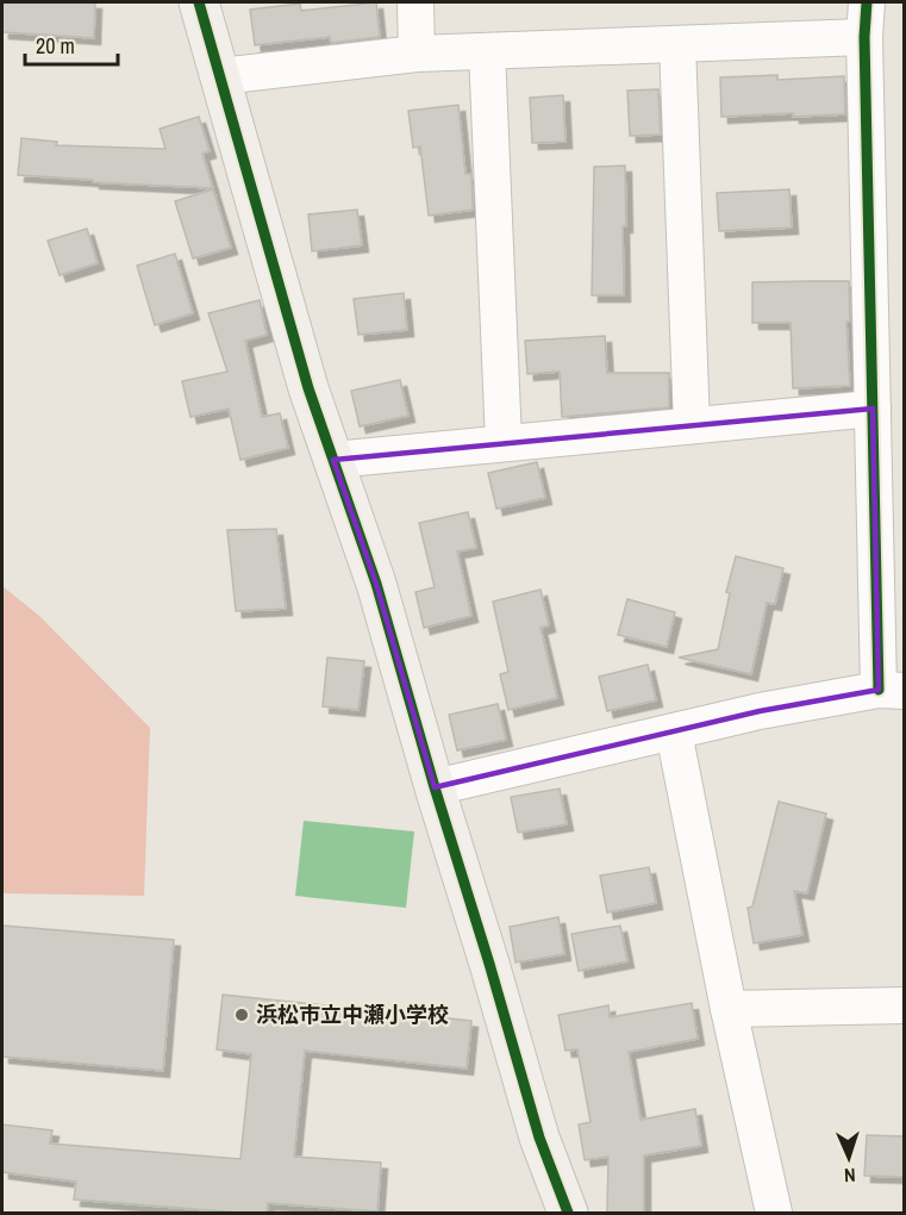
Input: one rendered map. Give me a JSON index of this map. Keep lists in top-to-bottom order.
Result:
{
  "places": ["浜松市立中瀬小学校"],
  "scale_bar": "20 m",
  "north": "bottom"
}
